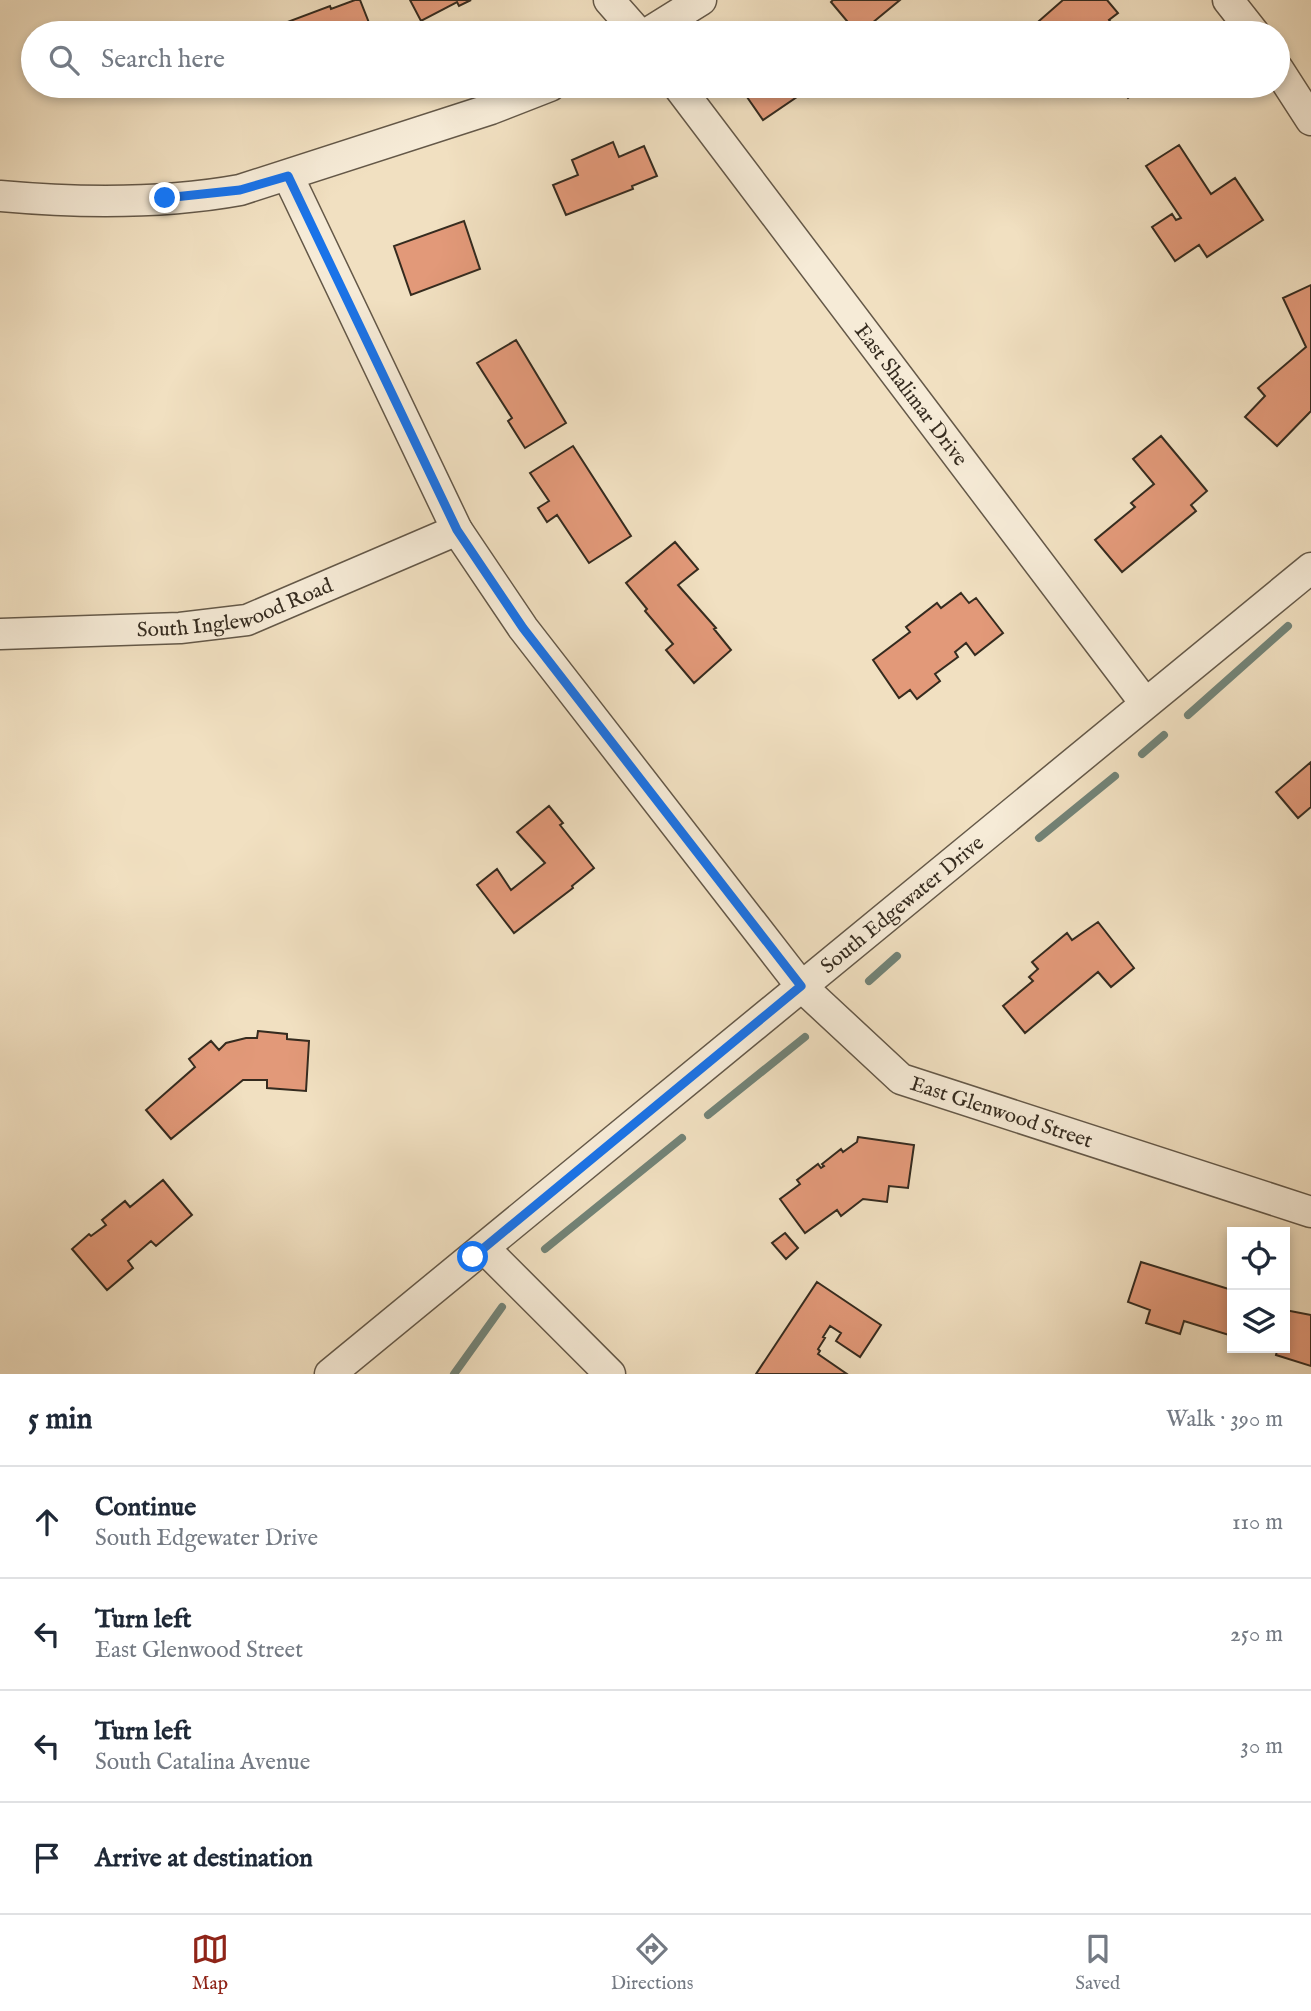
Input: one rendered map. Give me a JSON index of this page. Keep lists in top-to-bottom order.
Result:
{
  "streets": {
    "street": [
      "East Shalimar Drive",
      "South Inglewood Road",
      "South Edgewater Drive",
      "East Glenwood Street"
    ]
  },
  "crossings": [
    ["East Shalimar Drive", "South Edgewater Drive"],
    ["South Inglewood Road", "East Glenwood Street"],
    ["South Edgewater Drive", "East Glenwood Street"]
  ],
  "page": {
    "search": "Search here",
    "heading": ["5 min", "Walk · 390 m"],
    "list": [
      ["Continue", "South Edgewater Drive", "110 m"],
      ["Turn left", "East Glenwood Street", "250 m"],
      ["Turn left", "South Catalina Avenue", "30 m"],
      "Arrive at destination"
    ],
    "nav": ["Map", "Directions", "Saved"]
  }
}
